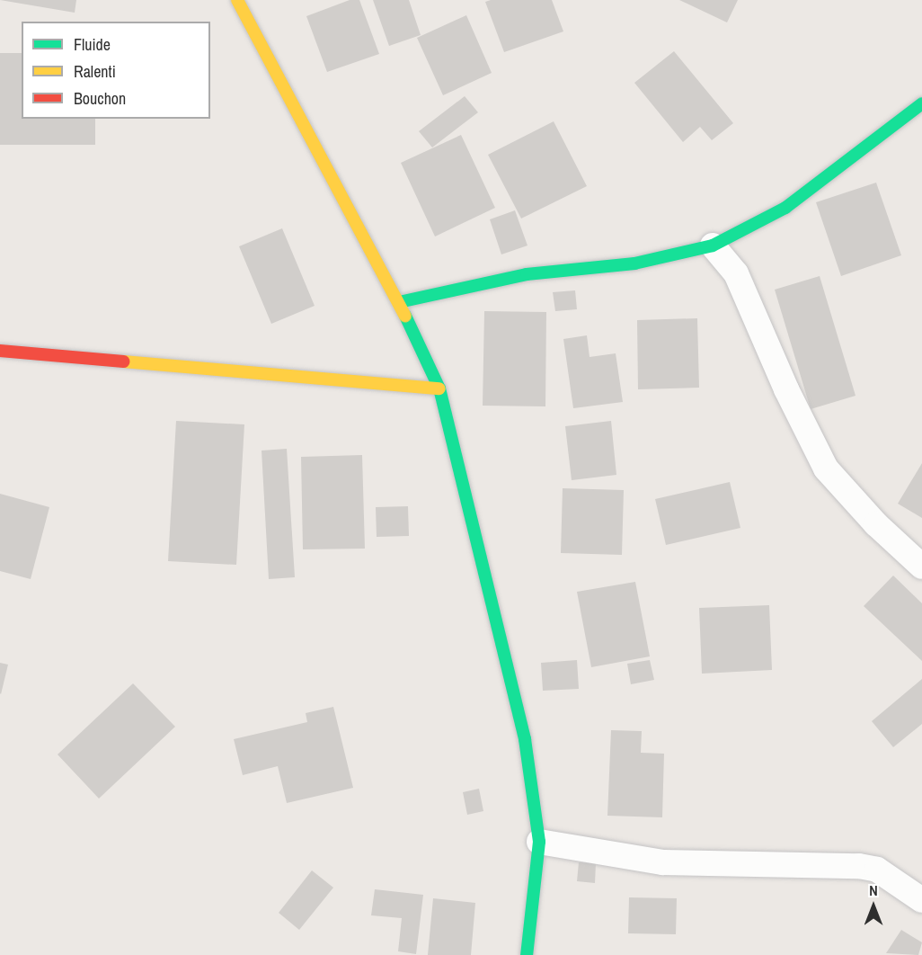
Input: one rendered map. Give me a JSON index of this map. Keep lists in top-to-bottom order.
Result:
{
  "legend": ["Fluide", "Ralenti", "Bouchon"],
  "north": "top"
}
